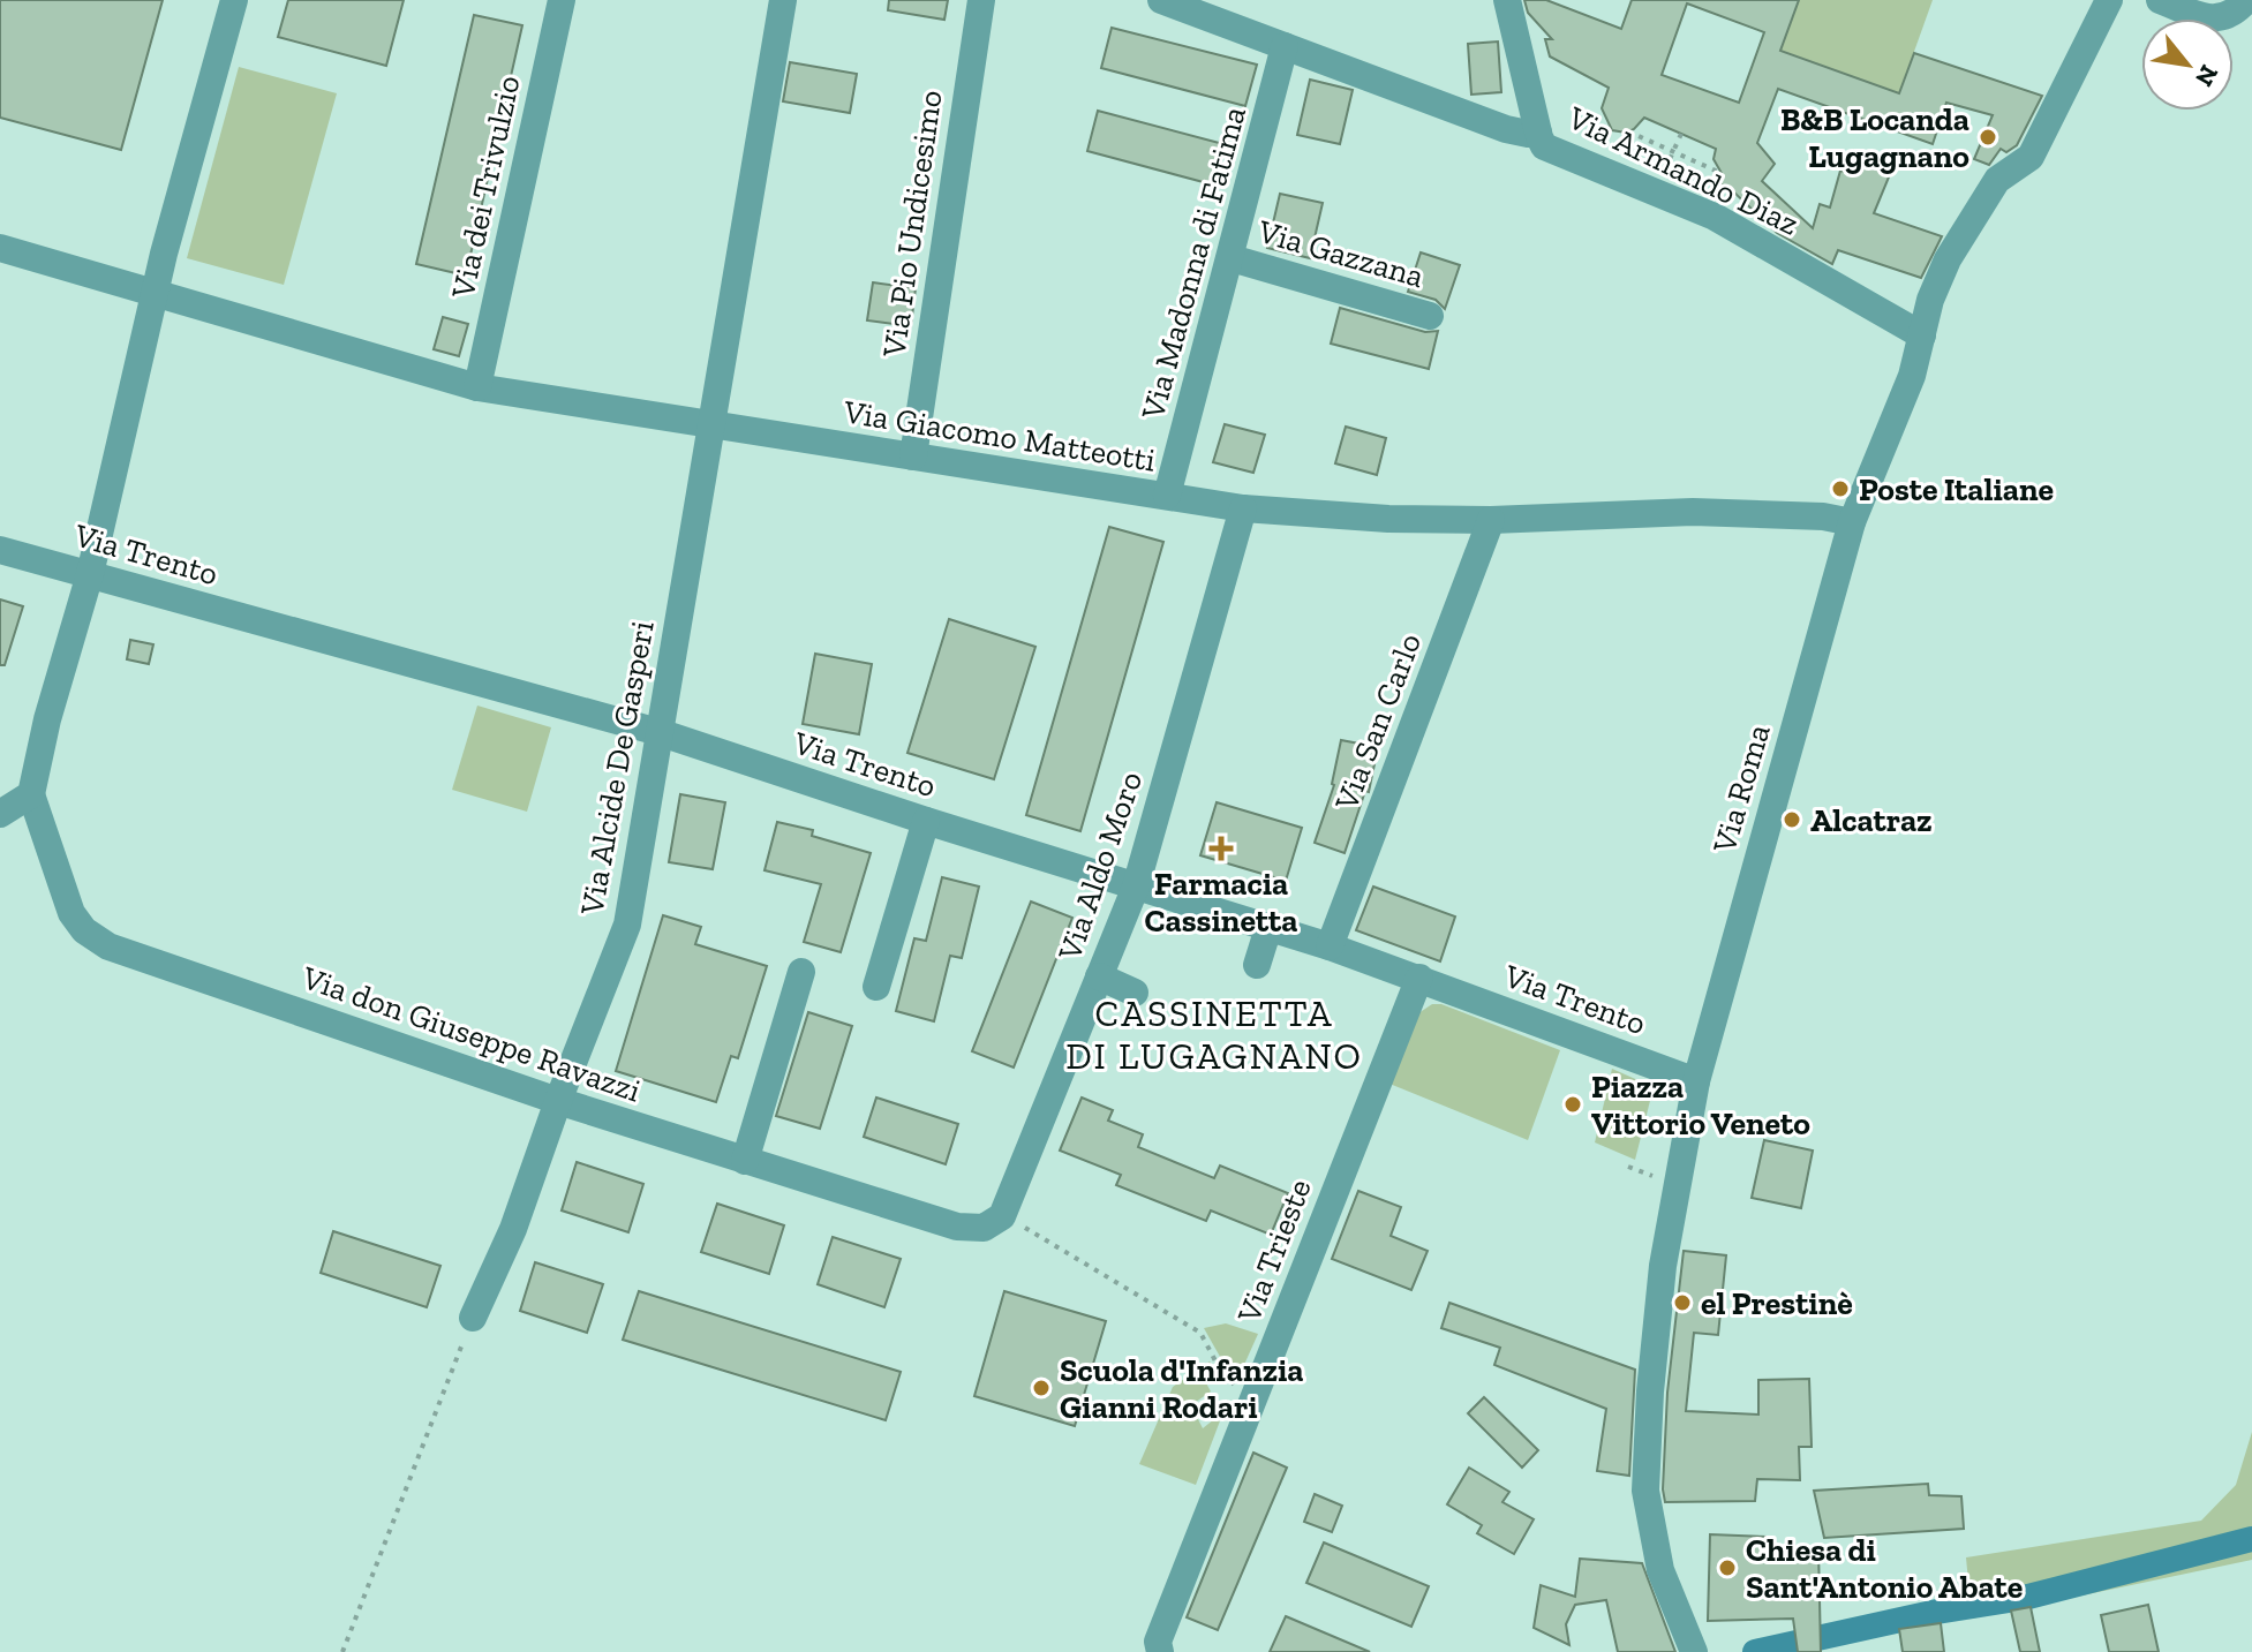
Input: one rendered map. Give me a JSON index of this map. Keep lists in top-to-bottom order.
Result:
{
  "streets": {
    "street": [
      "Via Armando Diaz",
      "Via dei Trivulzio",
      "Via Pio Undicesimo",
      "Via Gazzana",
      "Via Madonna di Fatima",
      "Via Giacomo Matteotti",
      "Via Trento",
      "Via San Carlo",
      "Via Alcide De Gasperi",
      "Via Roma",
      "Via Aldo Moro",
      "Via don Giuseppe Ravazzi",
      "Via Trieste"
    ]
  },
  "crossings": [
    ["Via Armando Diaz", "Via Roma"],
    ["Via dei Trivulzio", "Via Giacomo Matteotti"],
    ["Via Pio Undicesimo", "Via Giacomo Matteotti"],
    ["Via Gazzana", "Via Madonna di Fatima"],
    ["Via Madonna di Fatima", "Via Giacomo Matteotti"],
    ["Via Giacomo Matteotti", "Via San Carlo"],
    ["Via Giacomo Matteotti", "Via Alcide De Gasperi"],
    ["Via Giacomo Matteotti", "Via Roma"],
    ["Via Giacomo Matteotti", "Via Aldo Moro"],
    ["Via Trento", "Via San Carlo"],
    ["Via Trento", "Via Alcide De Gasperi"],
    ["Via Trento", "Via Roma"],
    ["Via Trento", "Via Aldo Moro"],
    ["Via Trento", "Via Trieste"],
    ["Via Alcide De Gasperi", "Via don Giuseppe Ravazzi"],
    ["Via Aldo Moro", "Via don Giuseppe Ravazzi"]
  ],
  "districts": ["CASSINETTA DI LUGAGNANO"],
  "places": {
    "other": [
      "B&B Locanda Lugagnano",
      "Poste Italiane",
      "Alcatraz",
      "Piazza Vittorio Veneto",
      "el Prestinè",
      "Scuola d'Infanzia Gianni Rodari",
      "Chiesa di Sant'Antonio Abate"
    ],
    "health": ["Farmacia Cassinetta"]
  },
  "north": "bottom right"
}
